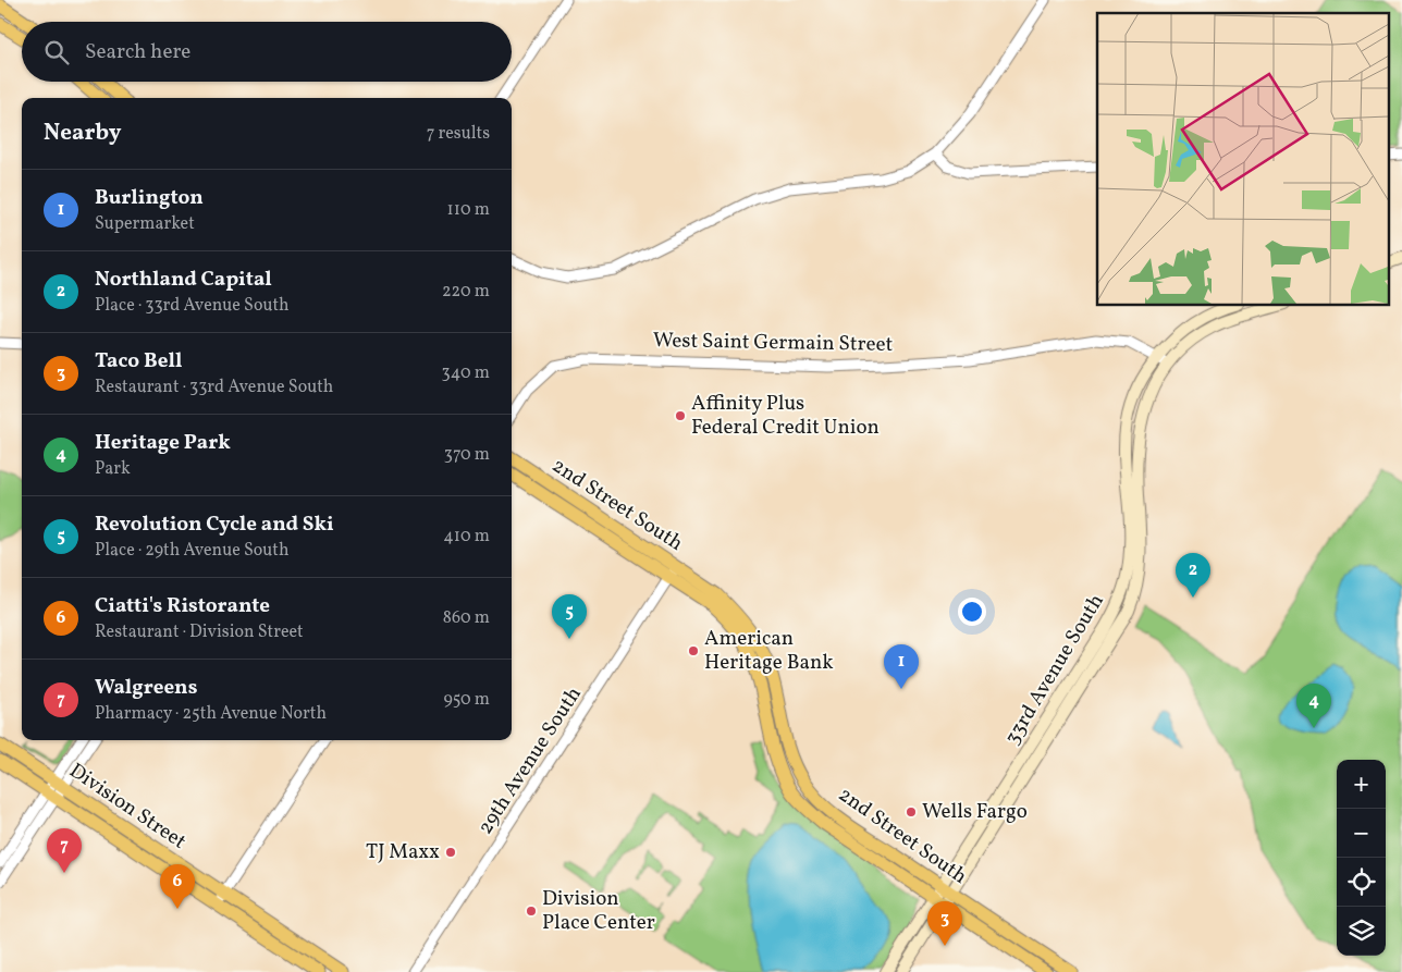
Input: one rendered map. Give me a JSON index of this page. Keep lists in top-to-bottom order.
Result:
{
  "streets": {
    "main road": ["2nd Street South", "33rd Avenue South", "Division Street"],
    "street": ["West Saint Germain Street", "29th Avenue South"]
  },
  "crossings": [
    ["West Saint Germain Street", "33rd Avenue South"],
    ["2nd Street South", "33rd Avenue South"],
    ["2nd Street South", "29th Avenue South"]
  ],
  "places": [
    "Affinity Plus Federal Credit Union",
    "American Heritage Bank",
    "Wells Fargo",
    "TJ Maxx",
    "Division Place Center"
  ],
  "page": {
    "search": "Search here",
    "heading": ["Nearby", "7 results"],
    "list": [
      {
        "mark": "1",
        "name": "Burlington",
        "note": "Supermarket",
        "value": "110 m"
      },
      {
        "mark": "2",
        "name": "Northland Capital",
        "note": "Place · 33rd Avenue South",
        "value": "220 m"
      },
      {
        "mark": "3",
        "name": "Taco Bell",
        "note": "Restaurant · 33rd Avenue South",
        "value": "340 m"
      },
      {
        "mark": "4",
        "name": "Heritage Park",
        "note": "Park",
        "value": "370 m"
      },
      {
        "mark": "5",
        "name": "Revolution Cycle and Ski",
        "note": "Place · 29th Avenue South",
        "value": "410 m"
      },
      {
        "mark": "6",
        "name": "Ciatti's Ristorante",
        "note": "Restaurant · Division Street",
        "value": "860 m"
      },
      {
        "mark": "7",
        "name": "Walgreens",
        "note": "Pharmacy · 25th Avenue North",
        "value": "950 m"
      }
    ],
    "pins": [
      "2",
      "5",
      "1",
      "4",
      "7",
      "6",
      "3"
    ],
    "map_buttons": ["+", "−"]
  }
}
